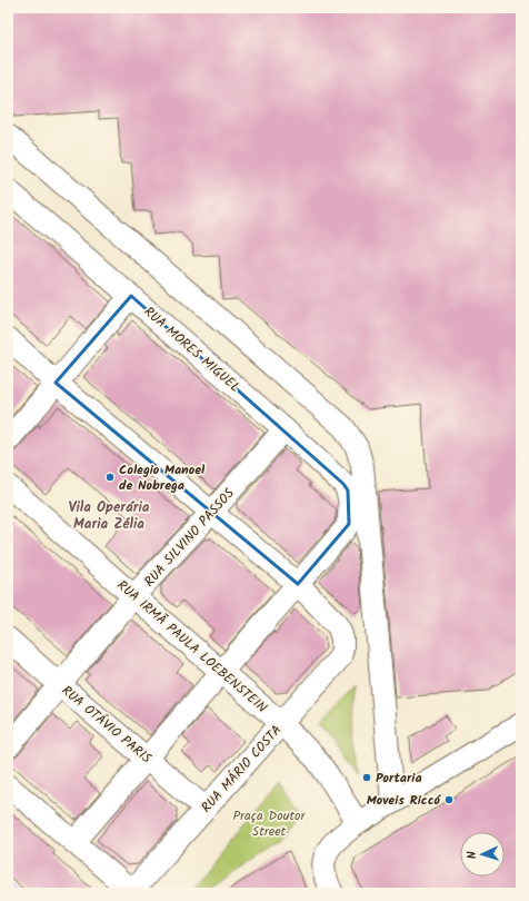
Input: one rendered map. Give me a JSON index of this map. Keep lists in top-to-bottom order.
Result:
{
  "streets": {
    "street": [
      "RUA MORES MIGUEL",
      "RUA SILVINO PASSOS",
      "RUA IRMÃ PAULA LOEBENSTEIN",
      "RUA OTÁVIO PARIS",
      "RUA MÁRIO COSTA"
    ]
  },
  "crossings": [
    ["RUA MORES MIGUEL", "RUA SILVINO PASSOS"],
    ["RUA MORES MIGUEL", "RUA MÁRIO COSTA"],
    ["RUA SILVINO PASSOS", "RUA IRMÃ PAULA LOEBENSTEIN"],
    ["RUA SILVINO PASSOS", "RUA OTÁVIO PARIS"],
    ["RUA IRMÃ PAULA LOEBENSTEIN", "RUA MÁRIO COSTA"],
    ["RUA OTÁVIO PARIS", "RUA MÁRIO COSTA"]
  ],
  "districts": ["Vila Operária Maria Zélia"],
  "parks": ["Praça Doutor Street"],
  "places": ["Colegio Manoel de Nobrega", "Portaria", "Moveis Riccó"],
  "north": "left"
}
